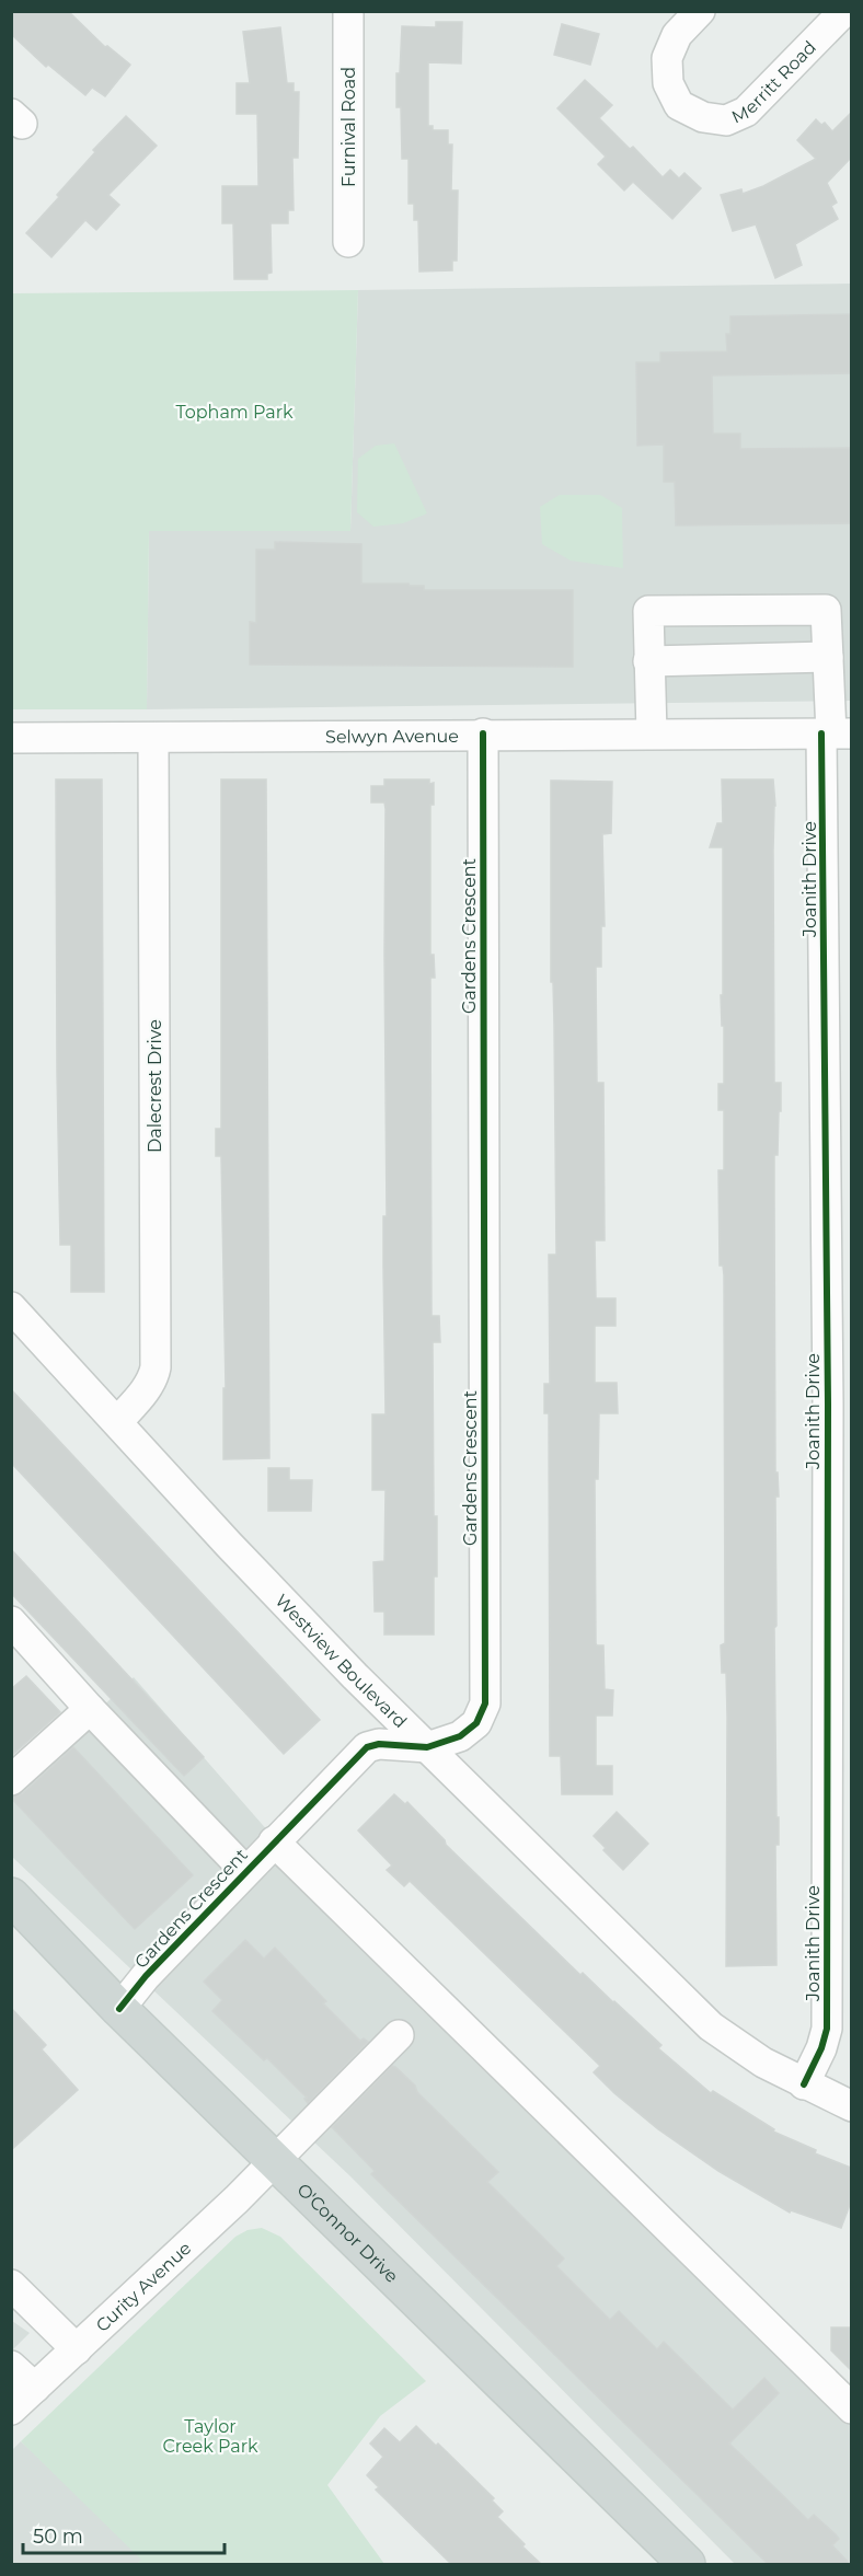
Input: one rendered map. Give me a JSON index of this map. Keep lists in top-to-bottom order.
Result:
{
  "streets": {
    "main road": ["O'Connor Drive"],
    "street": [
      "Merritt Road",
      "Furnival Road",
      "Selwyn Avenue",
      "Joanith Drive",
      "Gardens Crescent",
      "Dalecrest Drive",
      "Westview Boulevard",
      "Curity Avenue"
    ]
  },
  "crossings": [
    ["Selwyn Avenue", "Joanith Drive"],
    ["Selwyn Avenue", "Gardens Crescent"],
    ["Selwyn Avenue", "Dalecrest Drive"],
    ["Joanith Drive", "Westview Boulevard"],
    ["Gardens Crescent", "Westview Boulevard"],
    ["Gardens Crescent", "O'Connor Drive"],
    ["Dalecrest Drive", "Westview Boulevard"],
    ["O'Connor Drive", "Curity Avenue"]
  ],
  "parks": ["Topham Park", "Taylor Creek Park"],
  "scale_bar": "50 m"
}
